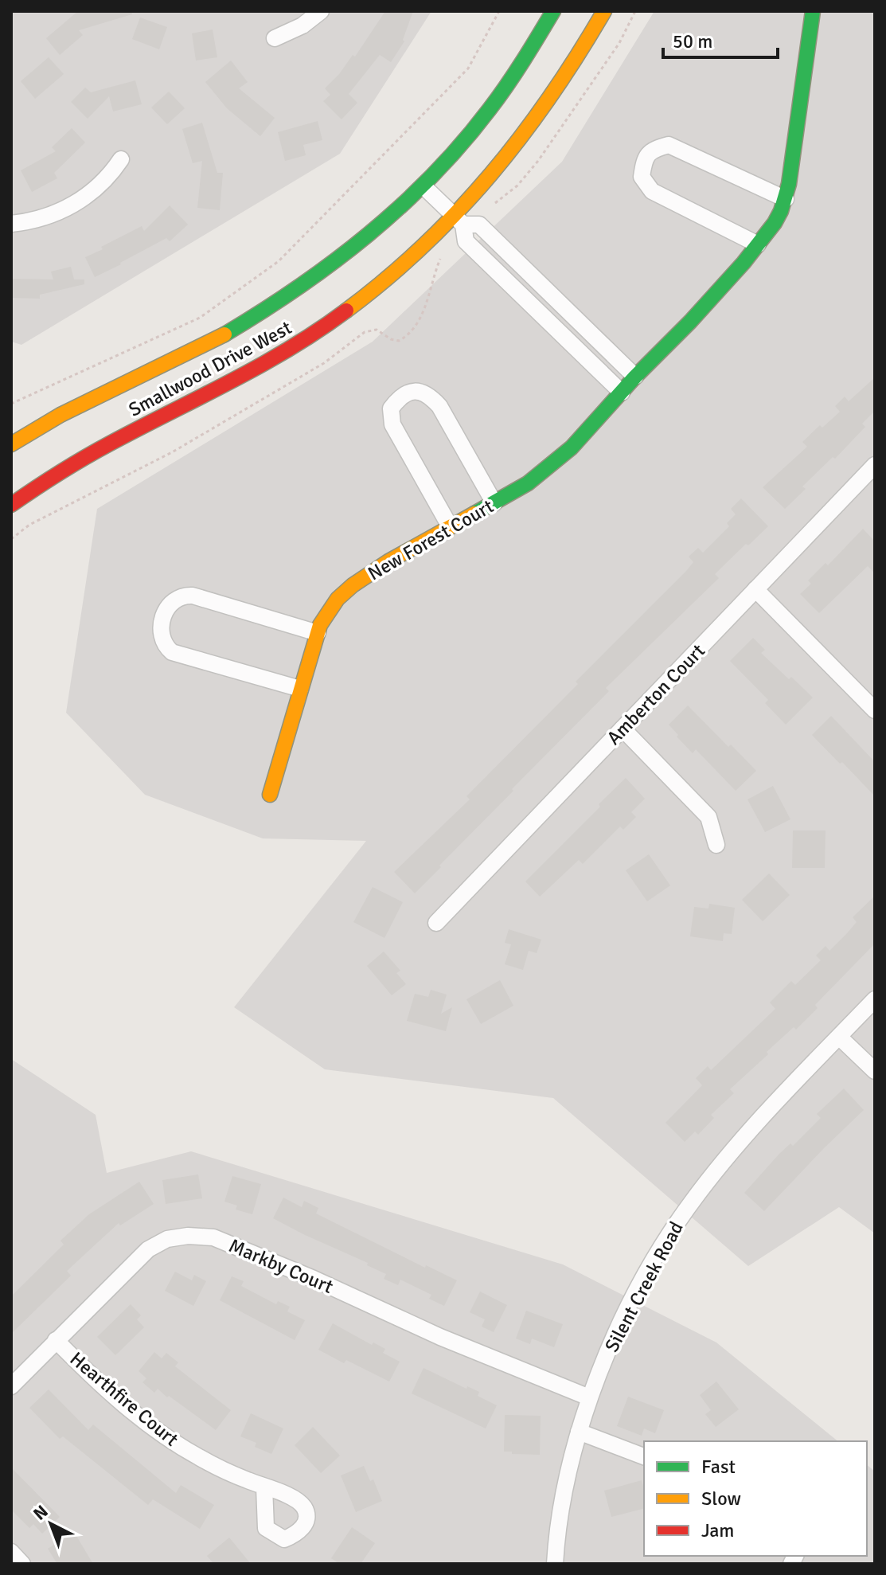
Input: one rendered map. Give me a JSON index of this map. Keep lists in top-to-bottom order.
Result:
{
  "streets": {
    "street": [
      "Smallwood Drive West",
      "New Forest Court",
      "Amberton Court",
      "Markby Court",
      "Silent Creek Road",
      "Hearthfire Court"
    ]
  },
  "crossings": [
    ["Markby Court", "Silent Creek Road"],
    ["Markby Court", "Hearthfire Court"]
  ],
  "legend": ["Fast", "Slow", "Jam"],
  "scale_bar": "50 m",
  "north": "top left"
}
